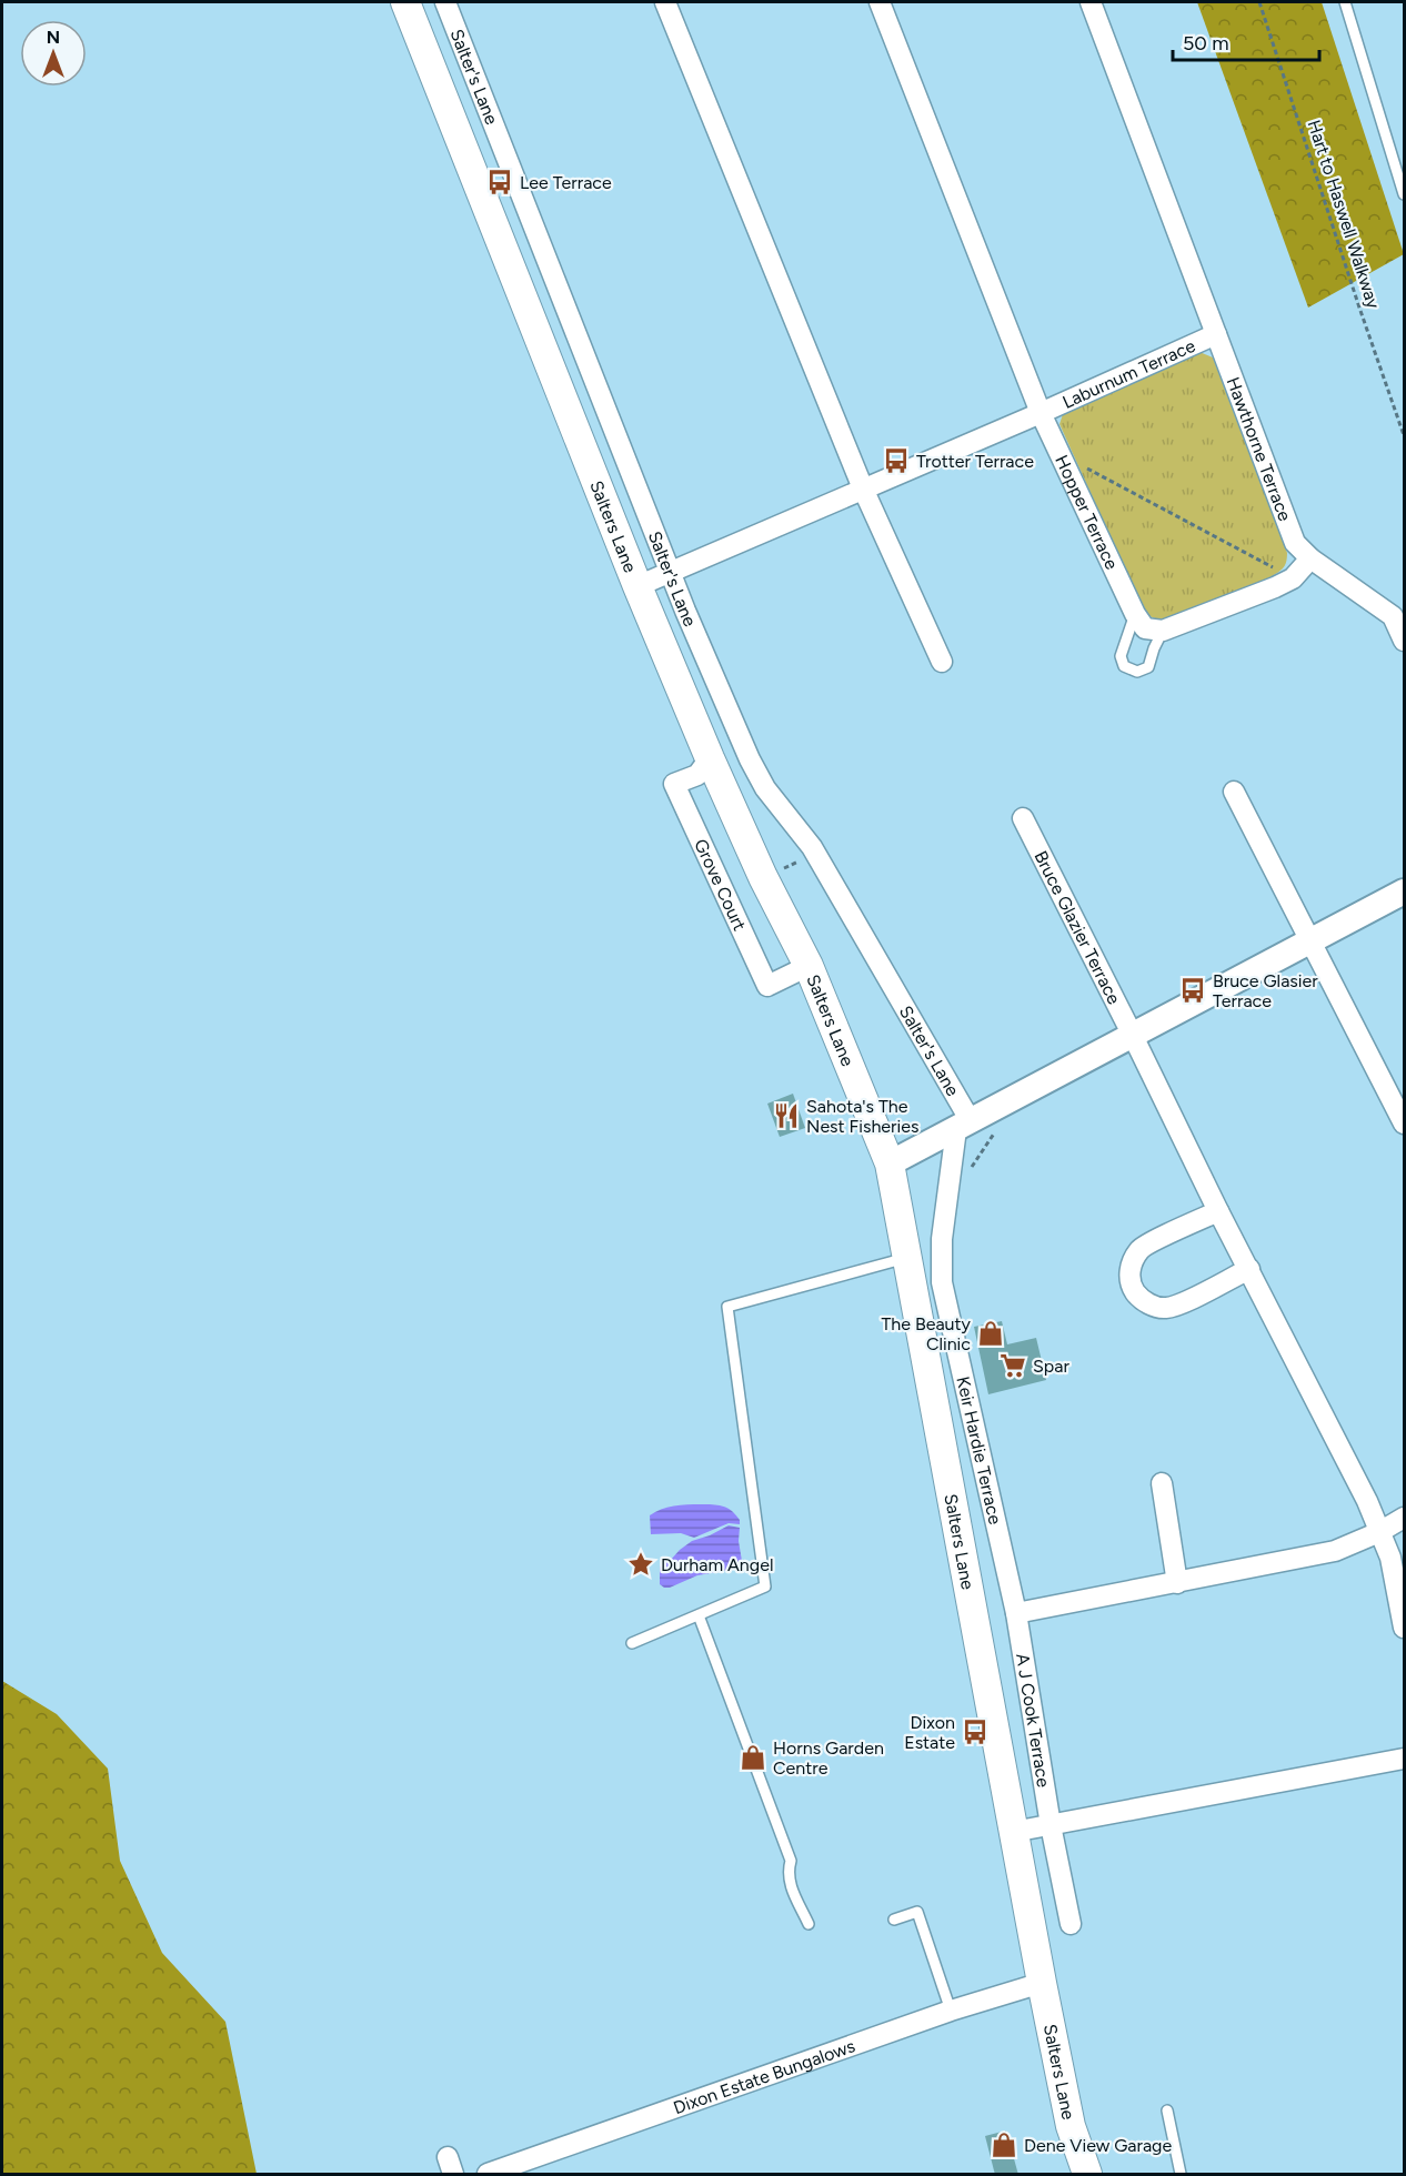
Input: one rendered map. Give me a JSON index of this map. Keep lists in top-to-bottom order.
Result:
{
  "streets": {
    "main road": ["Salters Lane"],
    "street": [
      "Salter's Lane",
      "Laburnum Terrace",
      "Hawthorne Terrace",
      "Hopper Terrace",
      "Grove Court",
      "Bruce Glazier Terrace",
      "Keir Hardie Terrace",
      "A J Cook Terrace",
      "Dixon Estate Bungalows"
    ],
    "path": ["Hart to Haswell Walkway"]
  },
  "crossings": [
    ["Salter's Lane", "Laburnum Terrace"],
    ["Salter's Lane", "Keir Hardie Terrace"],
    ["Laburnum Terrace", "Hawthorne Terrace"],
    ["Laburnum Terrace", "Hopper Terrace"],
    ["Laburnum Terrace", "Salters Lane"],
    ["Salters Lane", "Grove Court"],
    ["Salters Lane", "Dixon Estate Bungalows"],
    ["Keir Hardie Terrace", "A J Cook Terrace"]
  ],
  "places": {
    "bus stop": [
      "Lee Terrace",
      "Trotter Terrace",
      "Bruce Glasier Terrace",
      "Dixon Estate"
    ],
    "restaurant": ["Sahota's The Nest Fisheries"],
    "shop": ["The Beauty Clinic", "Horns Garden Centre", "Dene View Garage"],
    "supermarket": ["Spar"],
    "place": ["Durham Angel"]
  },
  "scale_bar": "50 m",
  "north": "top"
}
